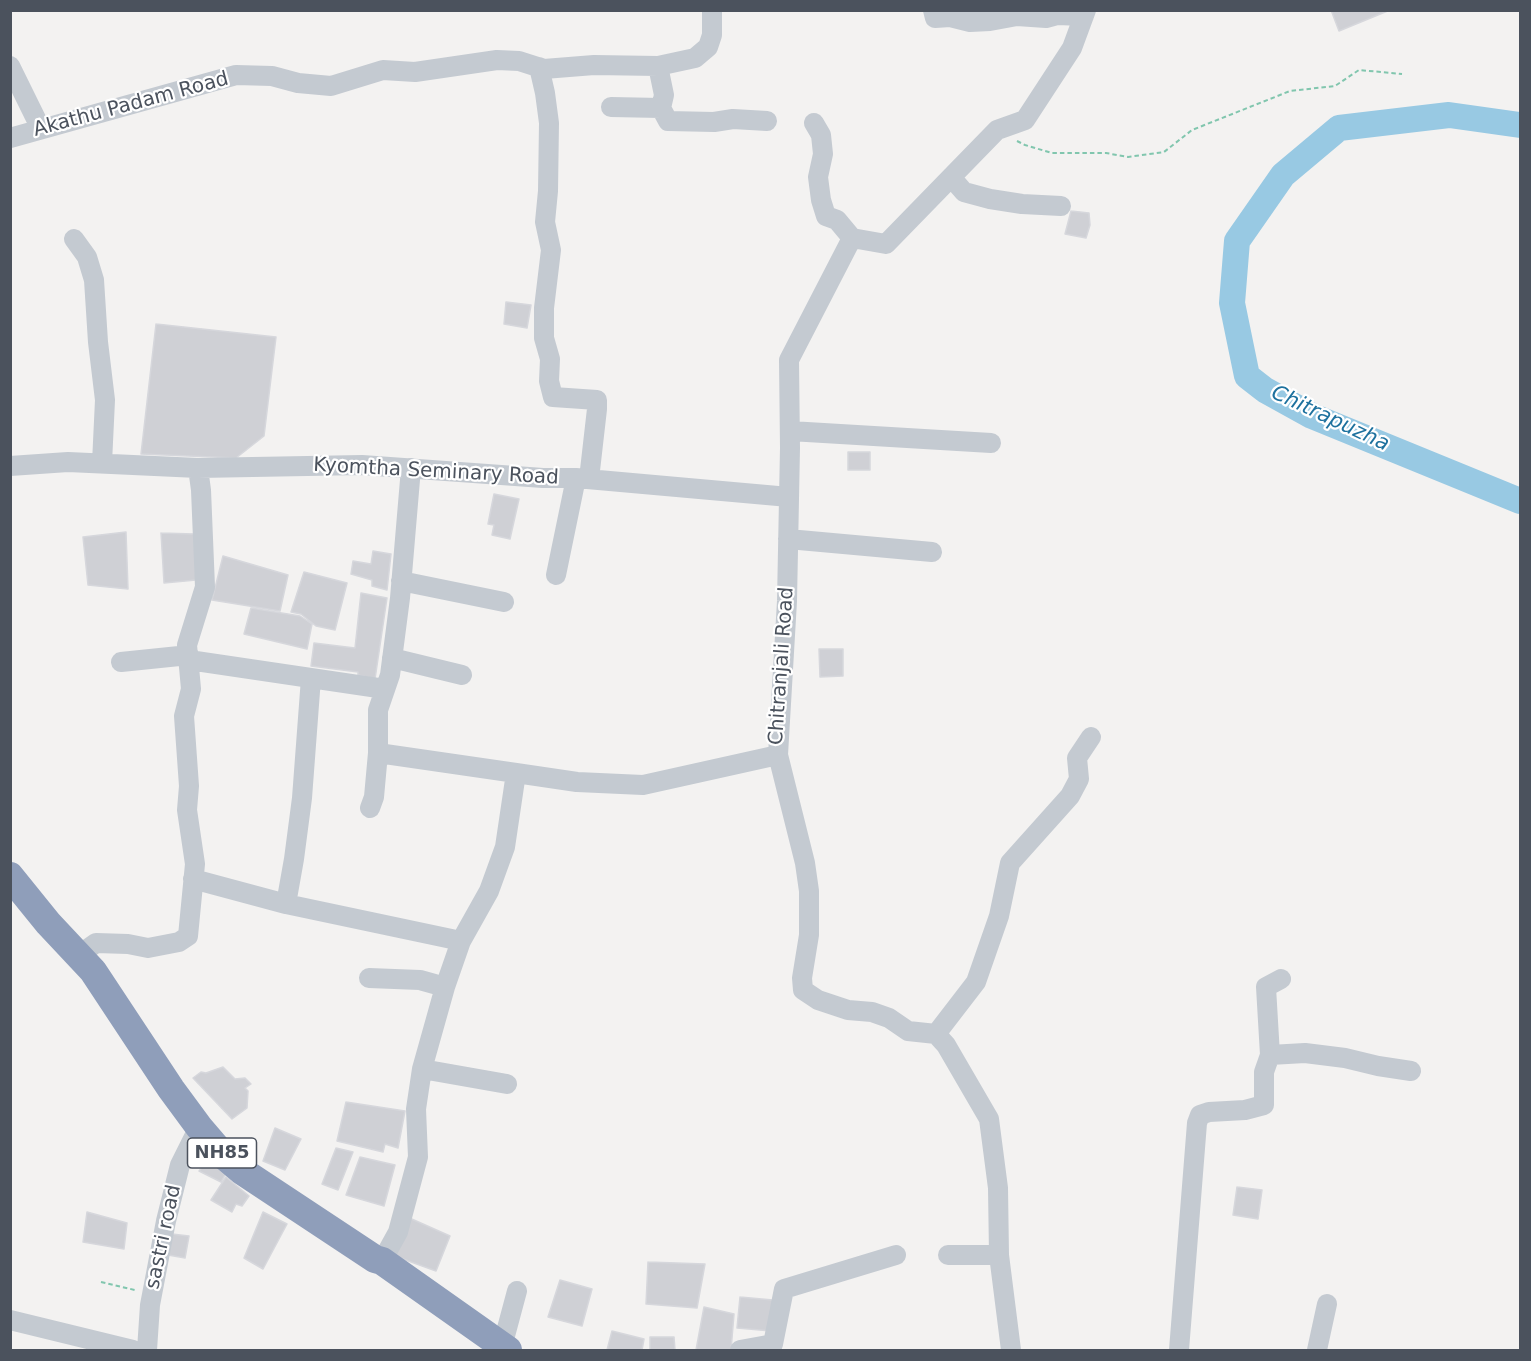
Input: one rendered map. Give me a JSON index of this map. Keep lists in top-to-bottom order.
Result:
{
  "streets": {
    "highway": ["NH85"],
    "street": [
      "Akathu Padam Road",
      "Kyomtha Seminary Road",
      "Chitranjali Road",
      "sastri road"
    ]
  },
  "crossings": [
    ["Kyomtha Seminary Road", "Chitranjali Road"],
    ["NH85", "sastri road"]
  ],
  "water": ["Chitrapuzha"]
}
